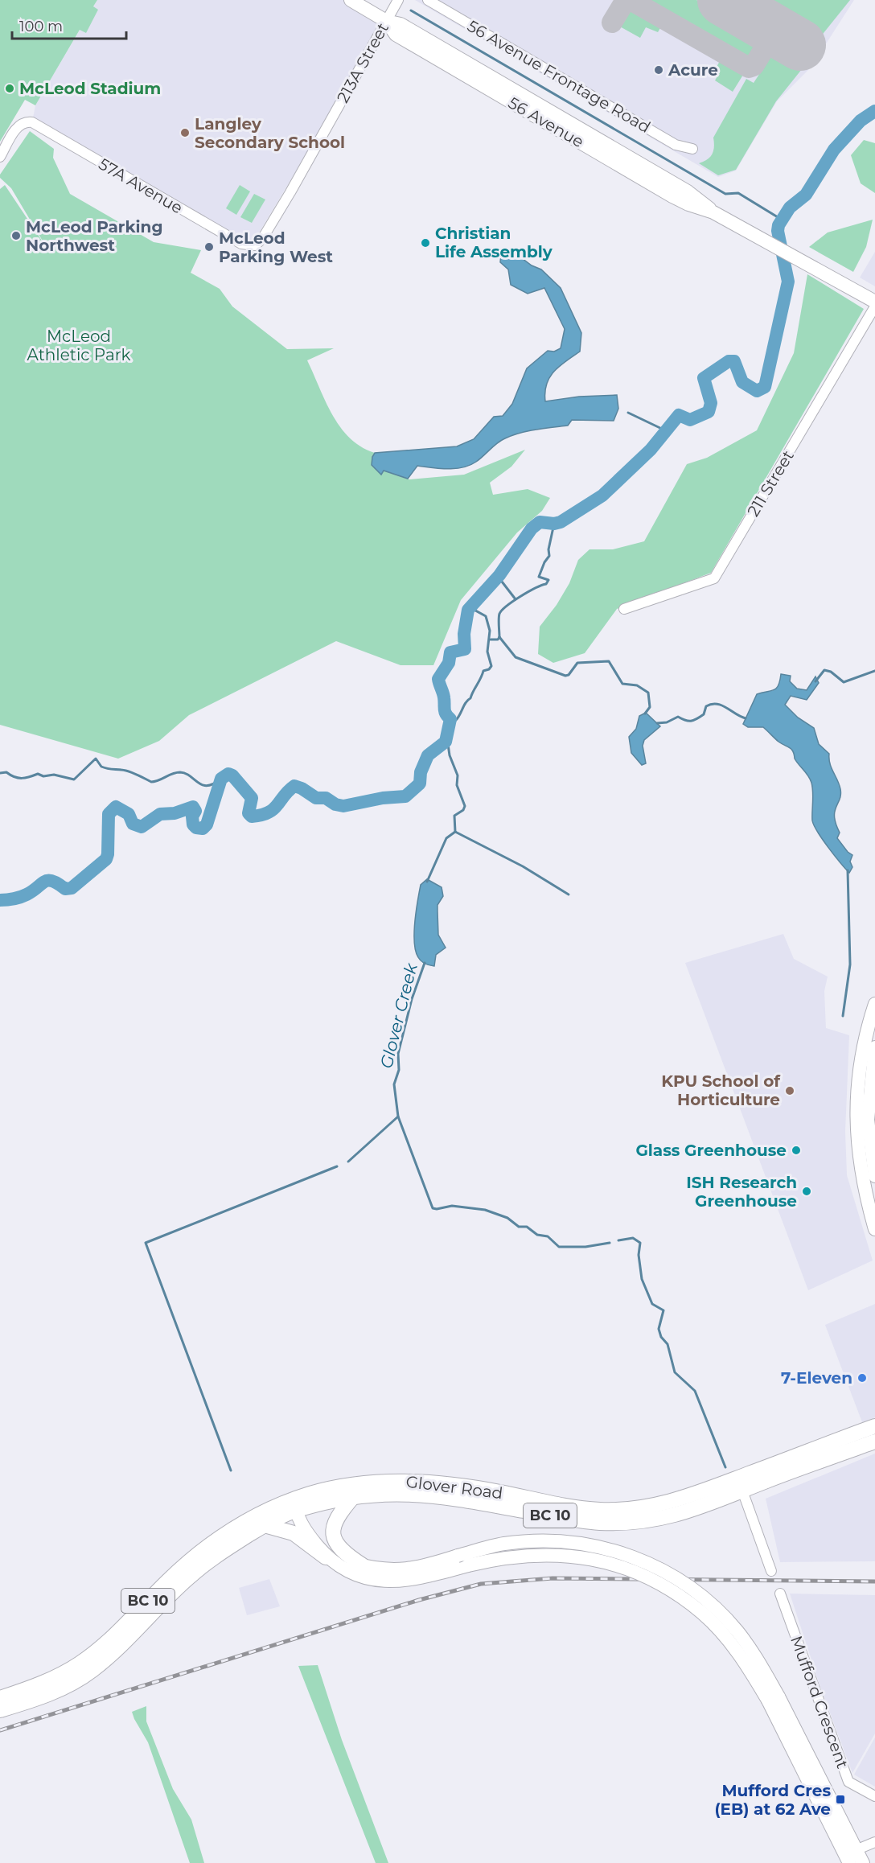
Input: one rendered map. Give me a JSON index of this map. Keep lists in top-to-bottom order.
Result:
{
  "streets": {
    "highway": ["Glover Road", "BC 10"],
    "main road": ["56 Avenue"],
    "street": [
      "213A Street",
      "56 Avenue Frontage Road",
      "57A Avenue",
      "211 Street",
      "Mufford Crescent"
    ]
  },
  "crossings": [
    ["213A Street", "56 Avenue"],
    ["213A Street", "57A Avenue"]
  ],
  "water": ["Glover Creek"],
  "parks": ["McLeod Athletic Park"],
  "places": {
    "other": [
      "Acure",
      "McLeod Stadium",
      "Langley Secondary School",
      "McLeod Parking Northwest",
      "Christian Life Assembly",
      "McLeod Parking West",
      "KPU School of Horticulture",
      "Glass Greenhouse",
      "ISH Research Greenhouse",
      "7-Eleven"
    ],
    "transit": ["Mufford Cres (EB) at 62 Ave"]
  },
  "scale_bar": "100 m"
}
